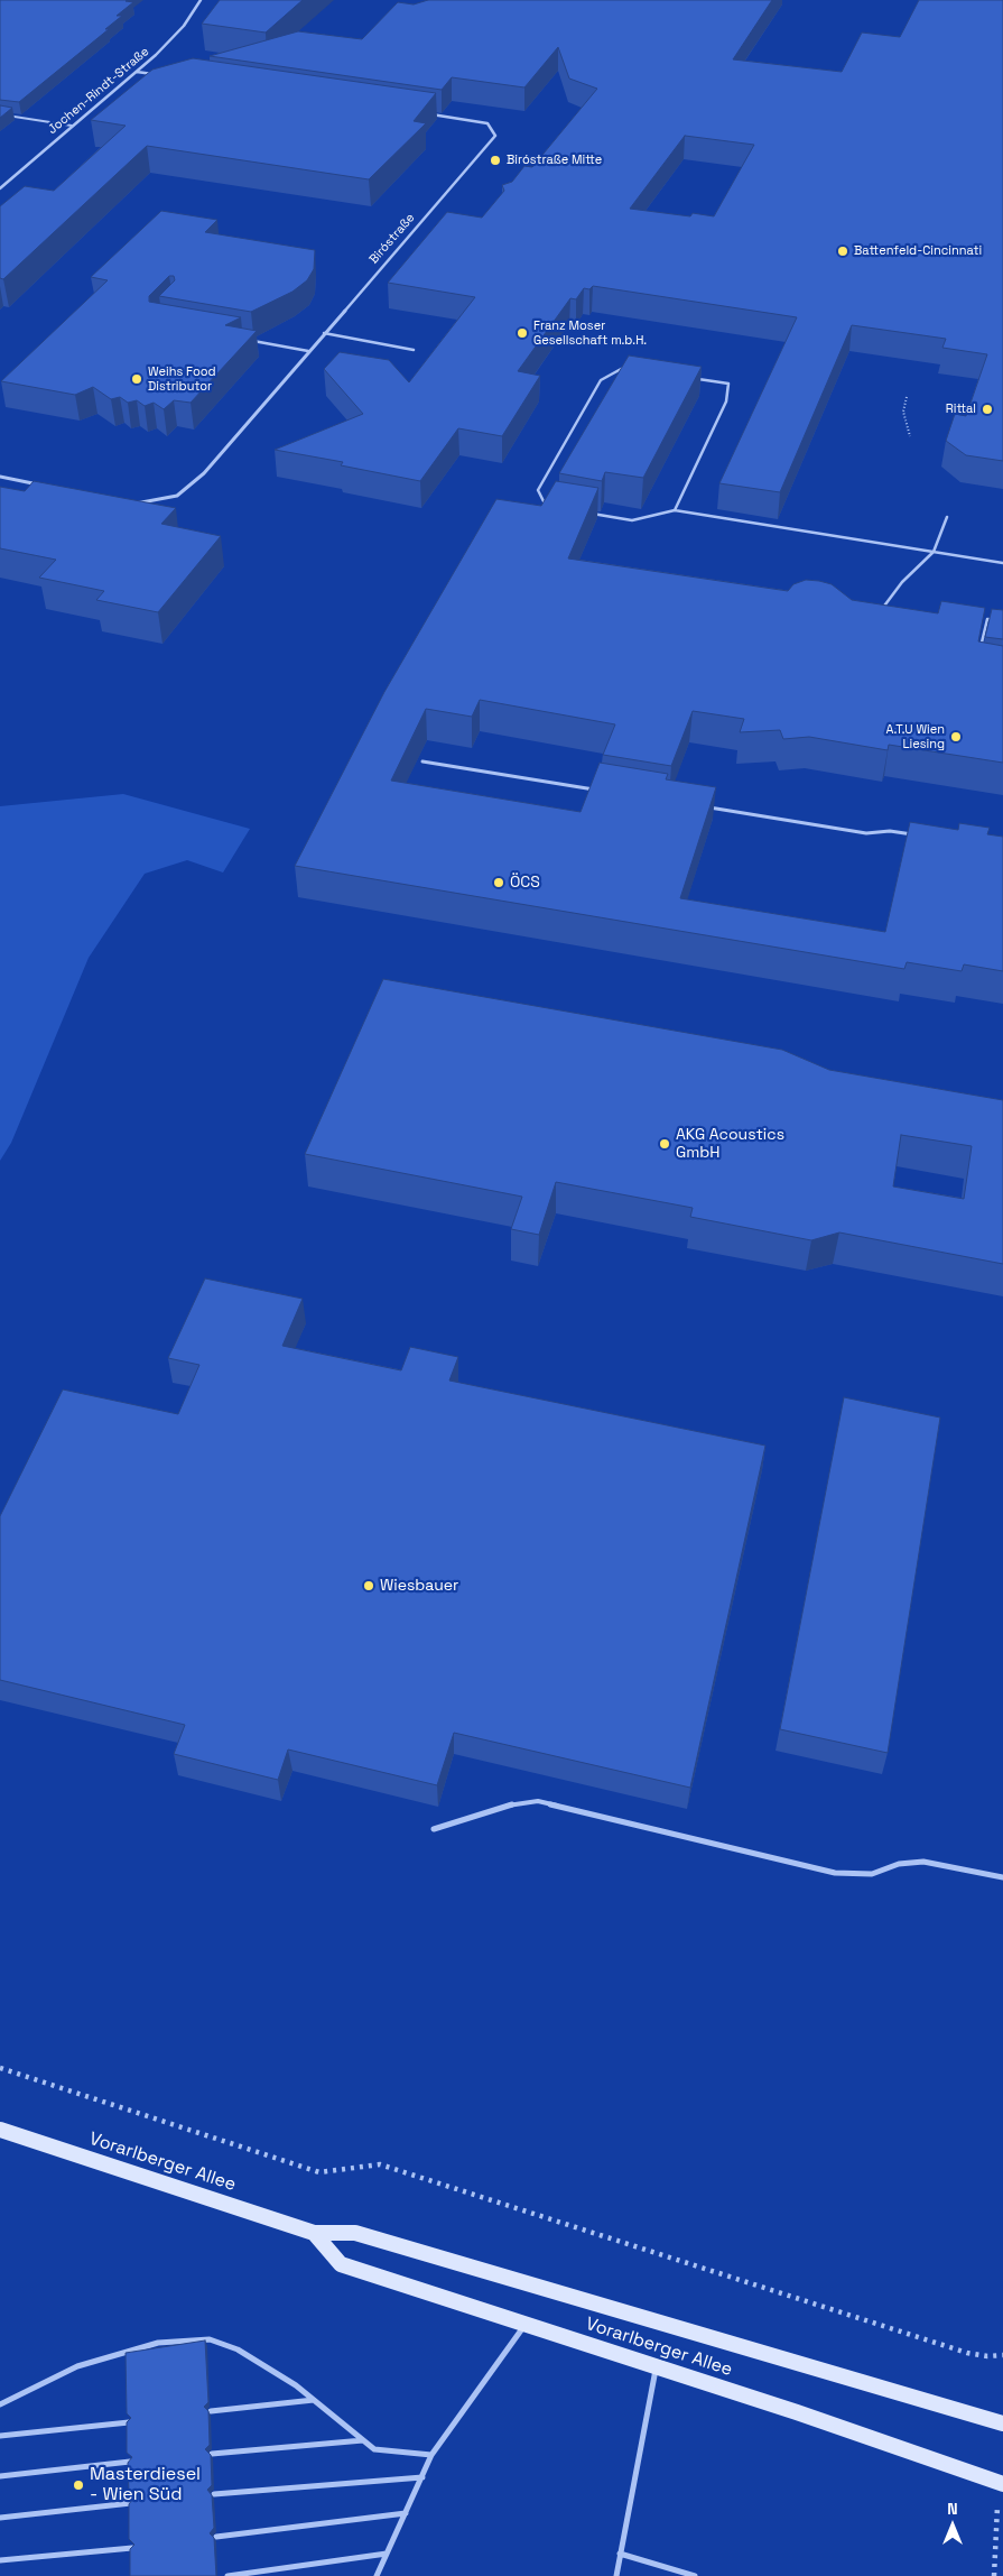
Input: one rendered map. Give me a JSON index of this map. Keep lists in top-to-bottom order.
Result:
{
  "streets": {
    "main road": ["Vorarlberger Allee"],
    "street": ["Jochen-Rindt-Straße", "Biróstraße"]
  },
  "places": [
    "Biróstraße Mitte",
    "Battenfeld-Cincinnati",
    "Franz Moser Gesellschaft m.b.H.",
    "Weihs Food Distributor",
    "Rittal",
    "A.T.U Wien Liesing",
    "ÖCS",
    "AKG Acoustics GmbH",
    "Wiesbauer",
    "Masterdiesel - Wien Süd"
  ],
  "north": "top"
}
